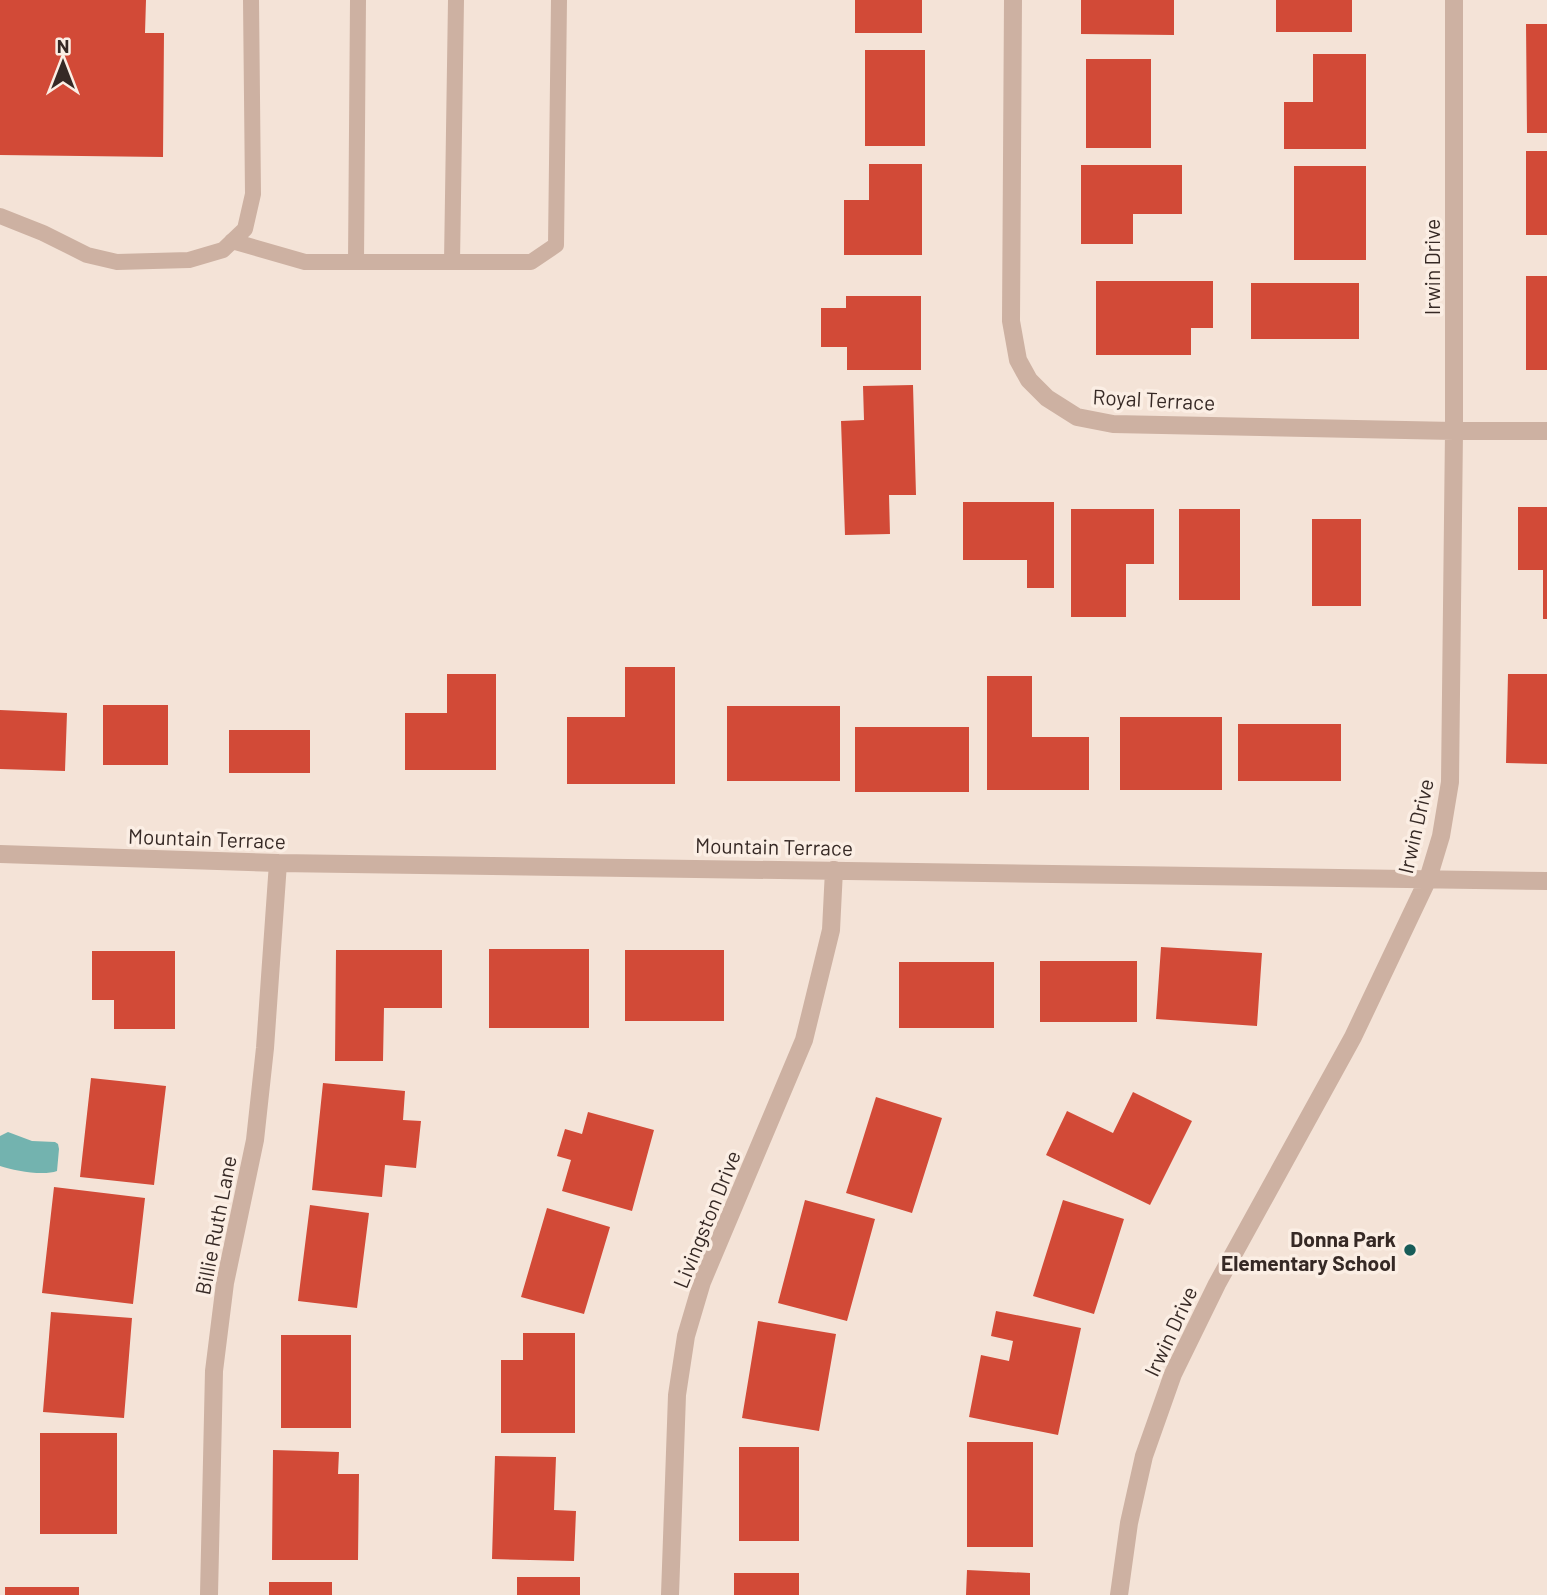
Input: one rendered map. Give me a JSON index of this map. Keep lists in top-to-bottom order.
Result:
{
  "streets": {
    "street": [
      "Irwin Drive",
      "Royal Terrace",
      "Mountain Terrace",
      "Livingston Drive",
      "Billie Ruth Lane"
    ]
  },
  "crossings": [
    ["Irwin Drive", "Royal Terrace"],
    ["Irwin Drive", "Mountain Terrace"],
    ["Mountain Terrace", "Livingston Drive"],
    ["Mountain Terrace", "Billie Ruth Lane"]
  ],
  "places": ["Donna Park Elementary School"],
  "north": "top"
}
